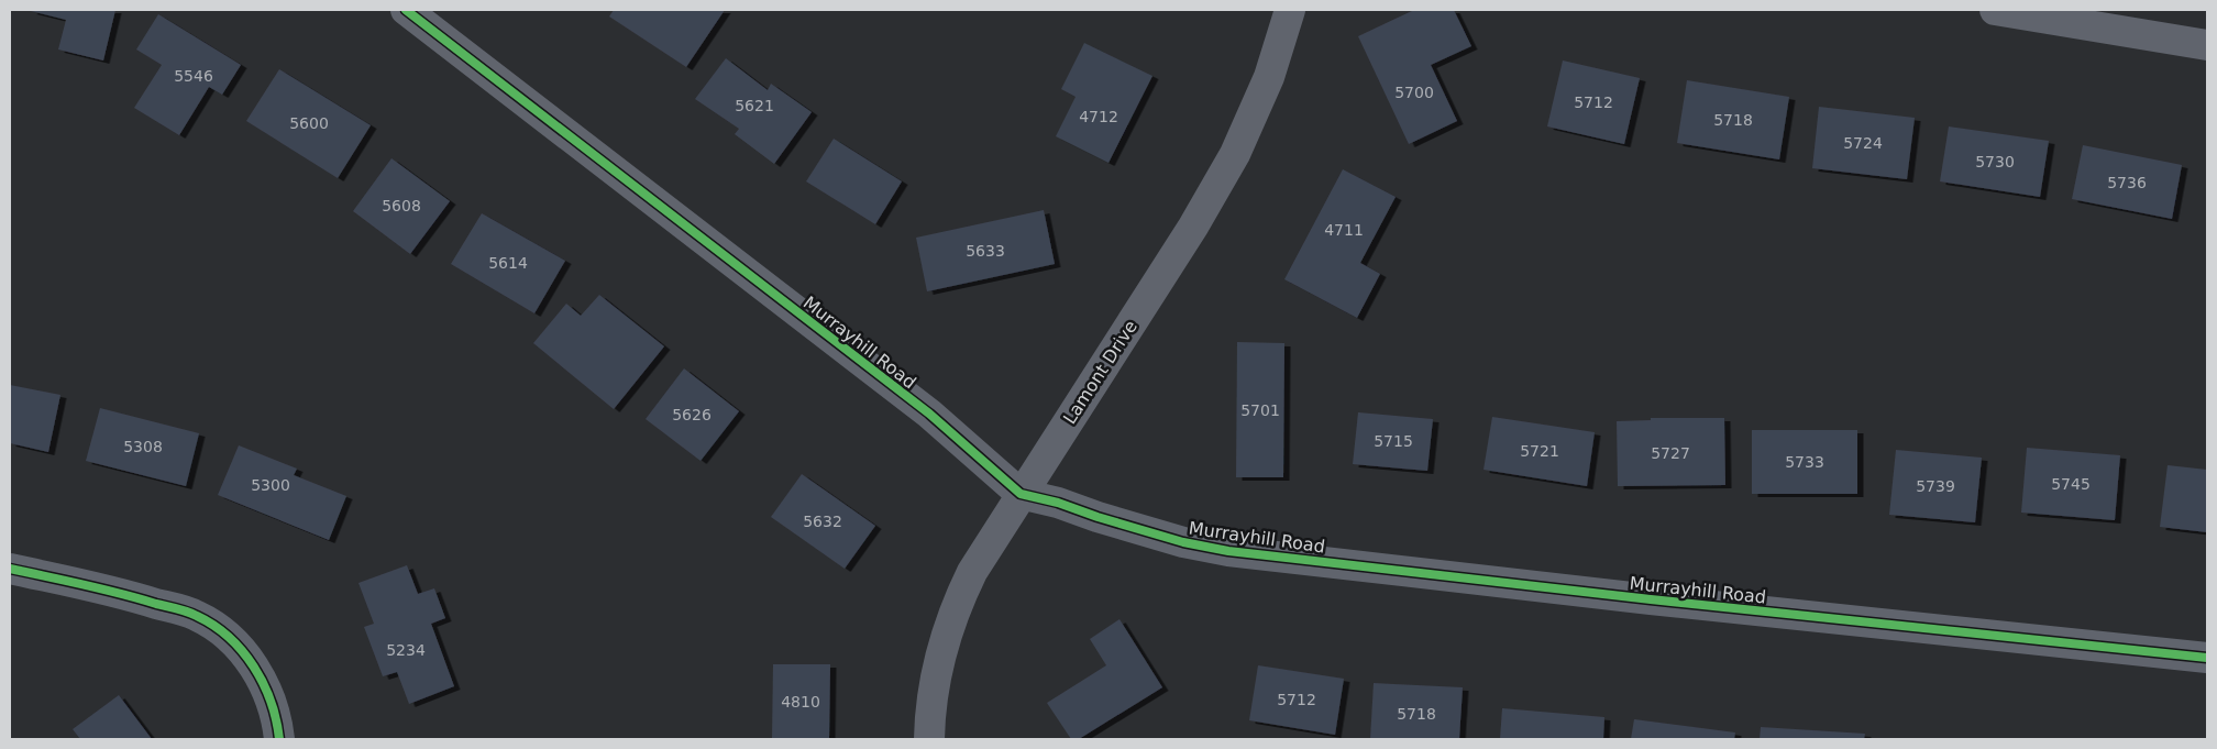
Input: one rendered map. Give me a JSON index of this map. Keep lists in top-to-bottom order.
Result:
{
  "streets": {
    "street": ["Murrayhill Road", "Lamont Drive"]
  },
  "crossings": [
    ["Murrayhill Road", "Lamont Drive"]
  ],
  "house_numbers": [
    "5546",
    "5700",
    "5712",
    "5621",
    "4712",
    "5718",
    "5600",
    "5724",
    "5730",
    "5736",
    "5608",
    "4711",
    "5633",
    "5614",
    "5701",
    "5626",
    "5715",
    "5308",
    "5721",
    "5727",
    "5733",
    "5745",
    "5300",
    "5739",
    "5632",
    "5234",
    "5712",
    "4810",
    "5718"
  ]
}
